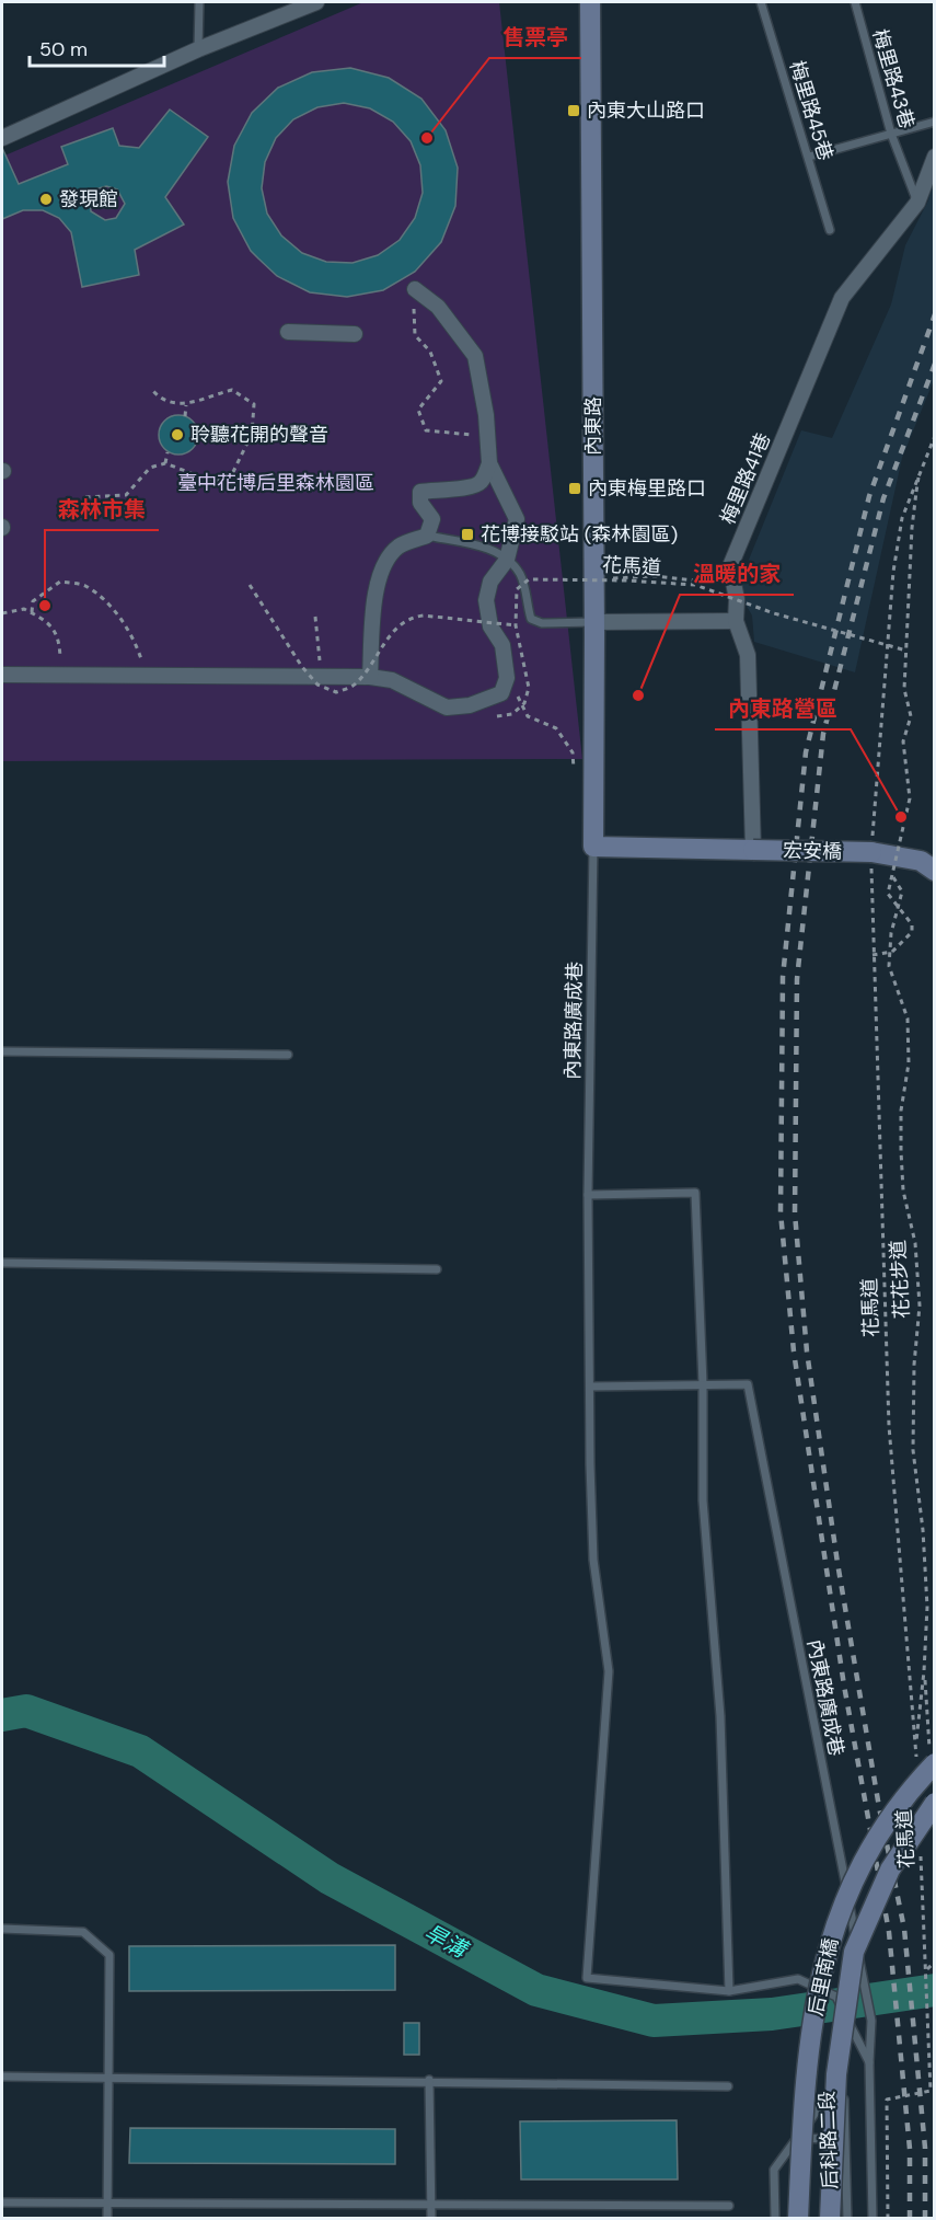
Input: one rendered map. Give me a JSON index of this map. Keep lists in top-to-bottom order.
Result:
{
  "streets": {
    "street": [
      "內東路",
      "梅里路41巷",
      "宏安橋",
      "后里南橋"
    ],
    "lane": [
      "梅里路43巷",
      "梅里路45巷",
      "內東路廣成巷",
      "后科路二段"
    ],
    "path": ["花馬道", "花花步道"]
  },
  "crossings": [
    ["梅里路43巷", "梅里路41巷"],
    ["內東路", "內東路廣成巷"],
    ["梅里路41巷", "宏安橋"],
    ["花馬道", "宏安橋"],
    ["花馬道", "花花步道"],
    ["花馬道", "后里南橋"],
    ["花花步道", "后里南橋"]
  ],
  "water": ["旱溝"],
  "parks": ["臺中花博后里森林園區"],
  "places": {
    "transit": ["內東大山路口", "內東梅里路口", "花博接駁站 (森林園區)"],
    "other": [
      "售票亭",
      "發現館",
      "聆聽花開的聲音",
      "森林市集",
      "溫暖的家",
      "內東路營區"
    ]
  },
  "scale_bar": "50 m"
}
